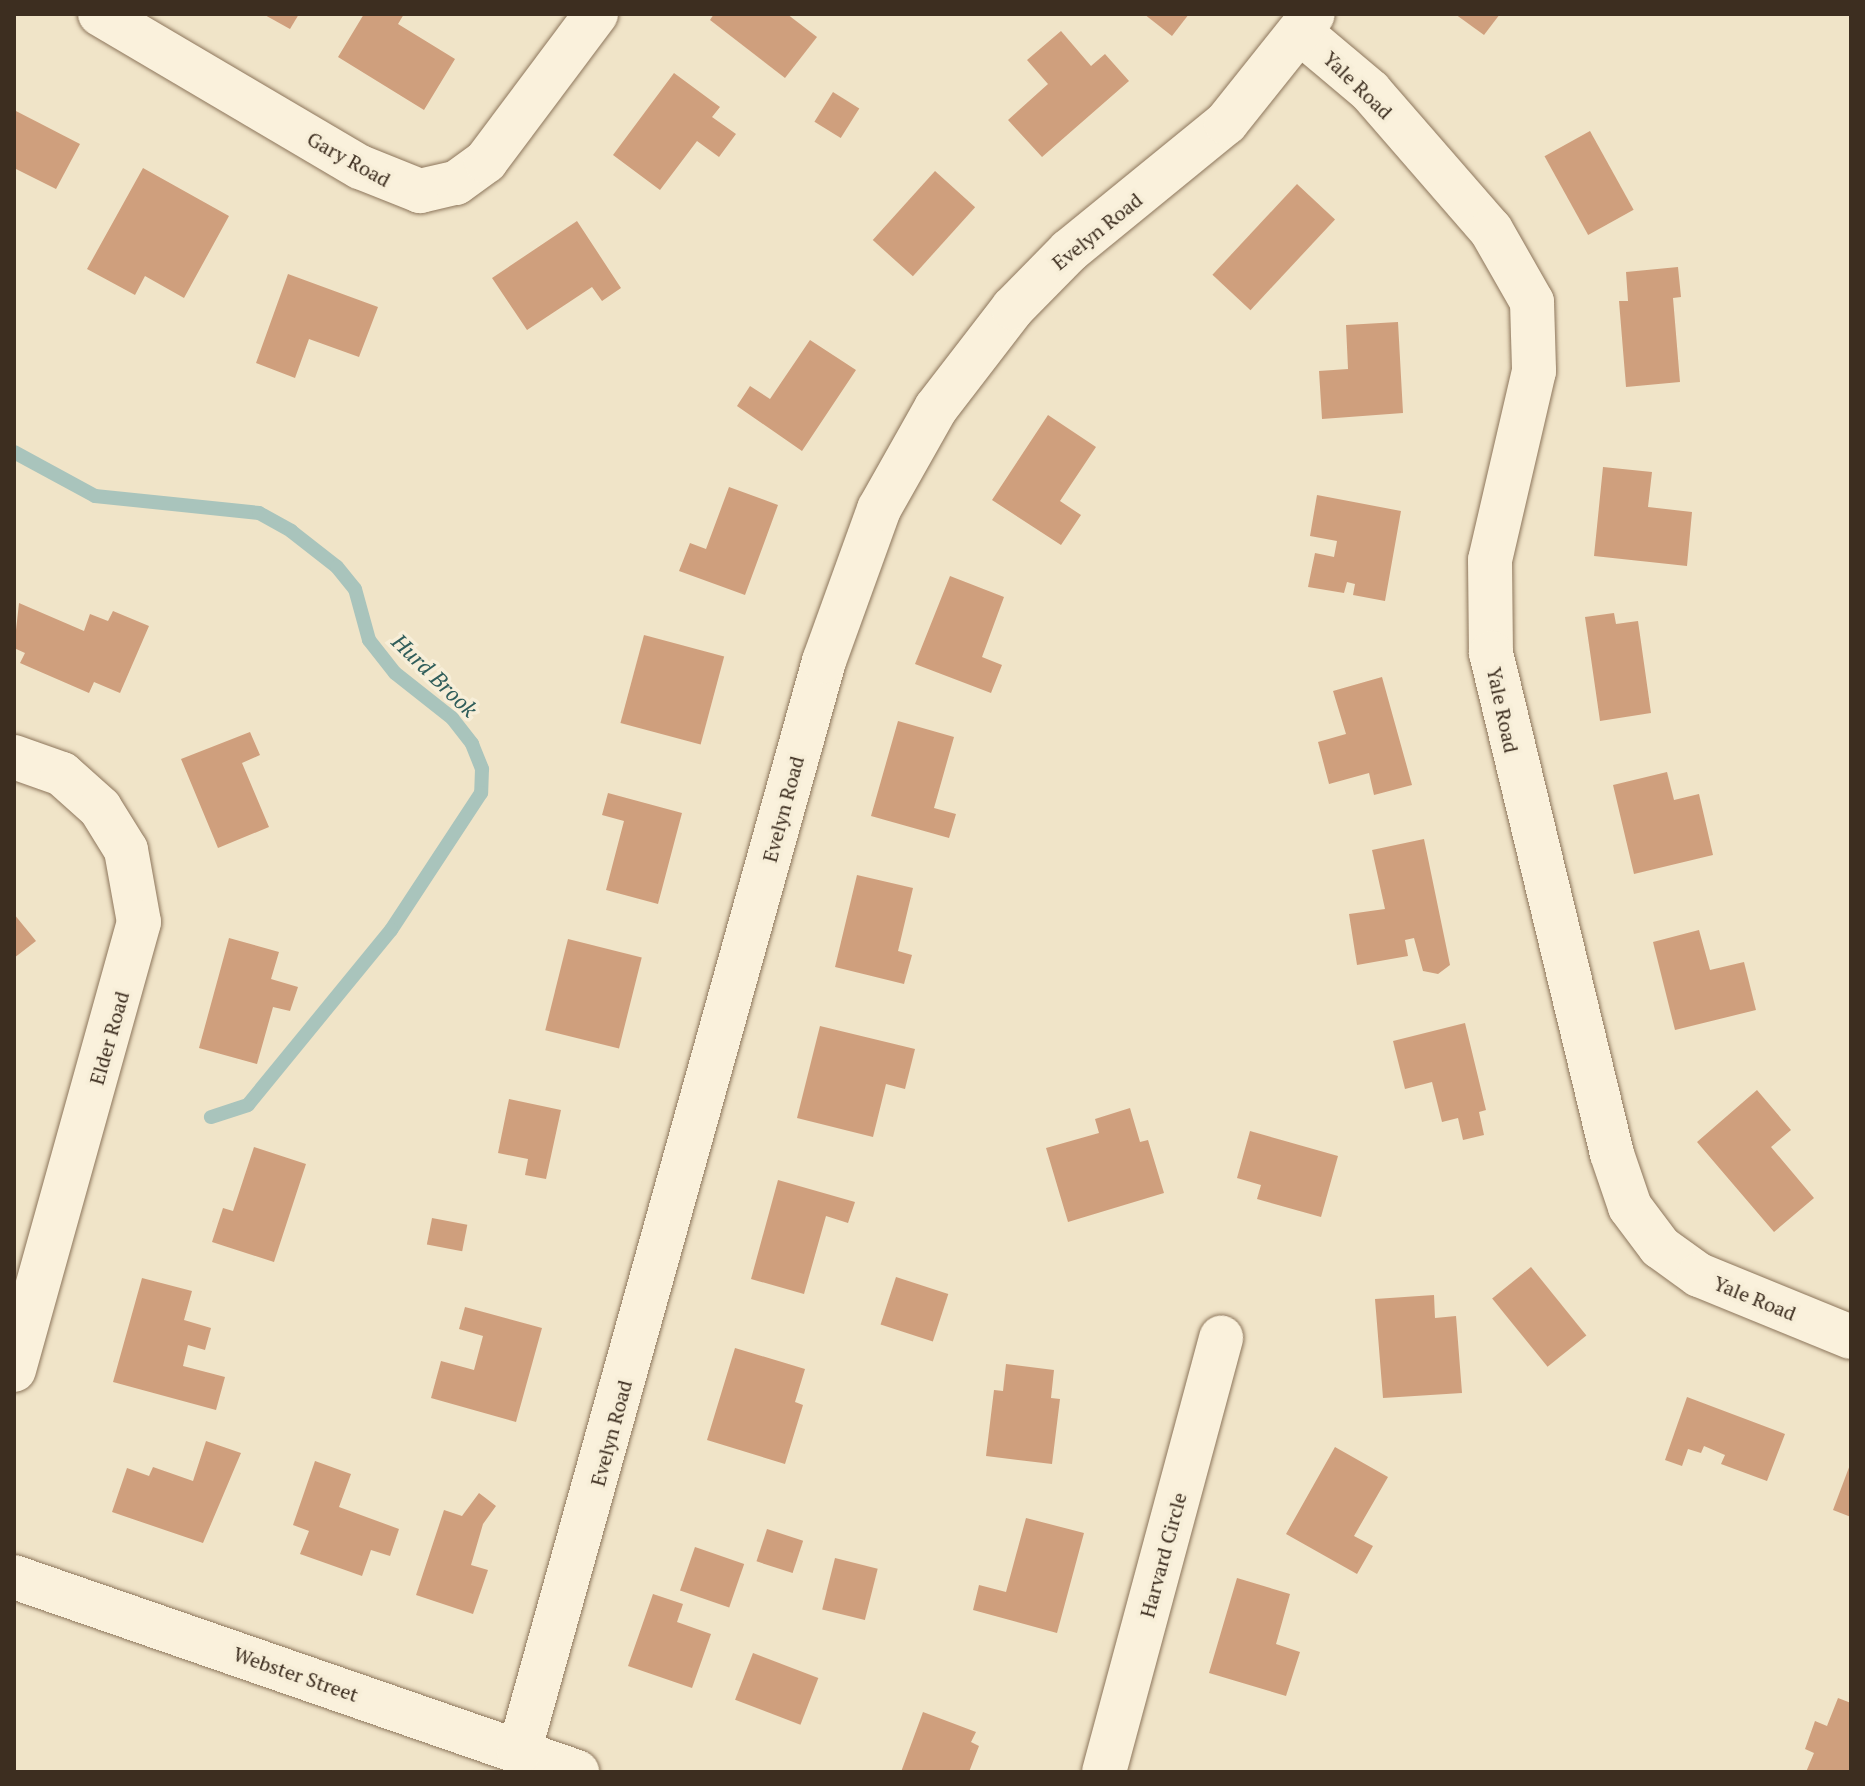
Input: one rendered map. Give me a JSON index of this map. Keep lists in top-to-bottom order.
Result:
{
  "streets": {
    "street": [
      "Yale Road",
      "Gary Road",
      "Evelyn Road",
      "Elder Road",
      "Harvard Circle",
      "Webster Street"
    ]
  },
  "crossings": [
    ["Yale Road", "Evelyn Road"],
    ["Evelyn Road", "Webster Street"]
  ],
  "water": ["Hurd Brook"]
}
